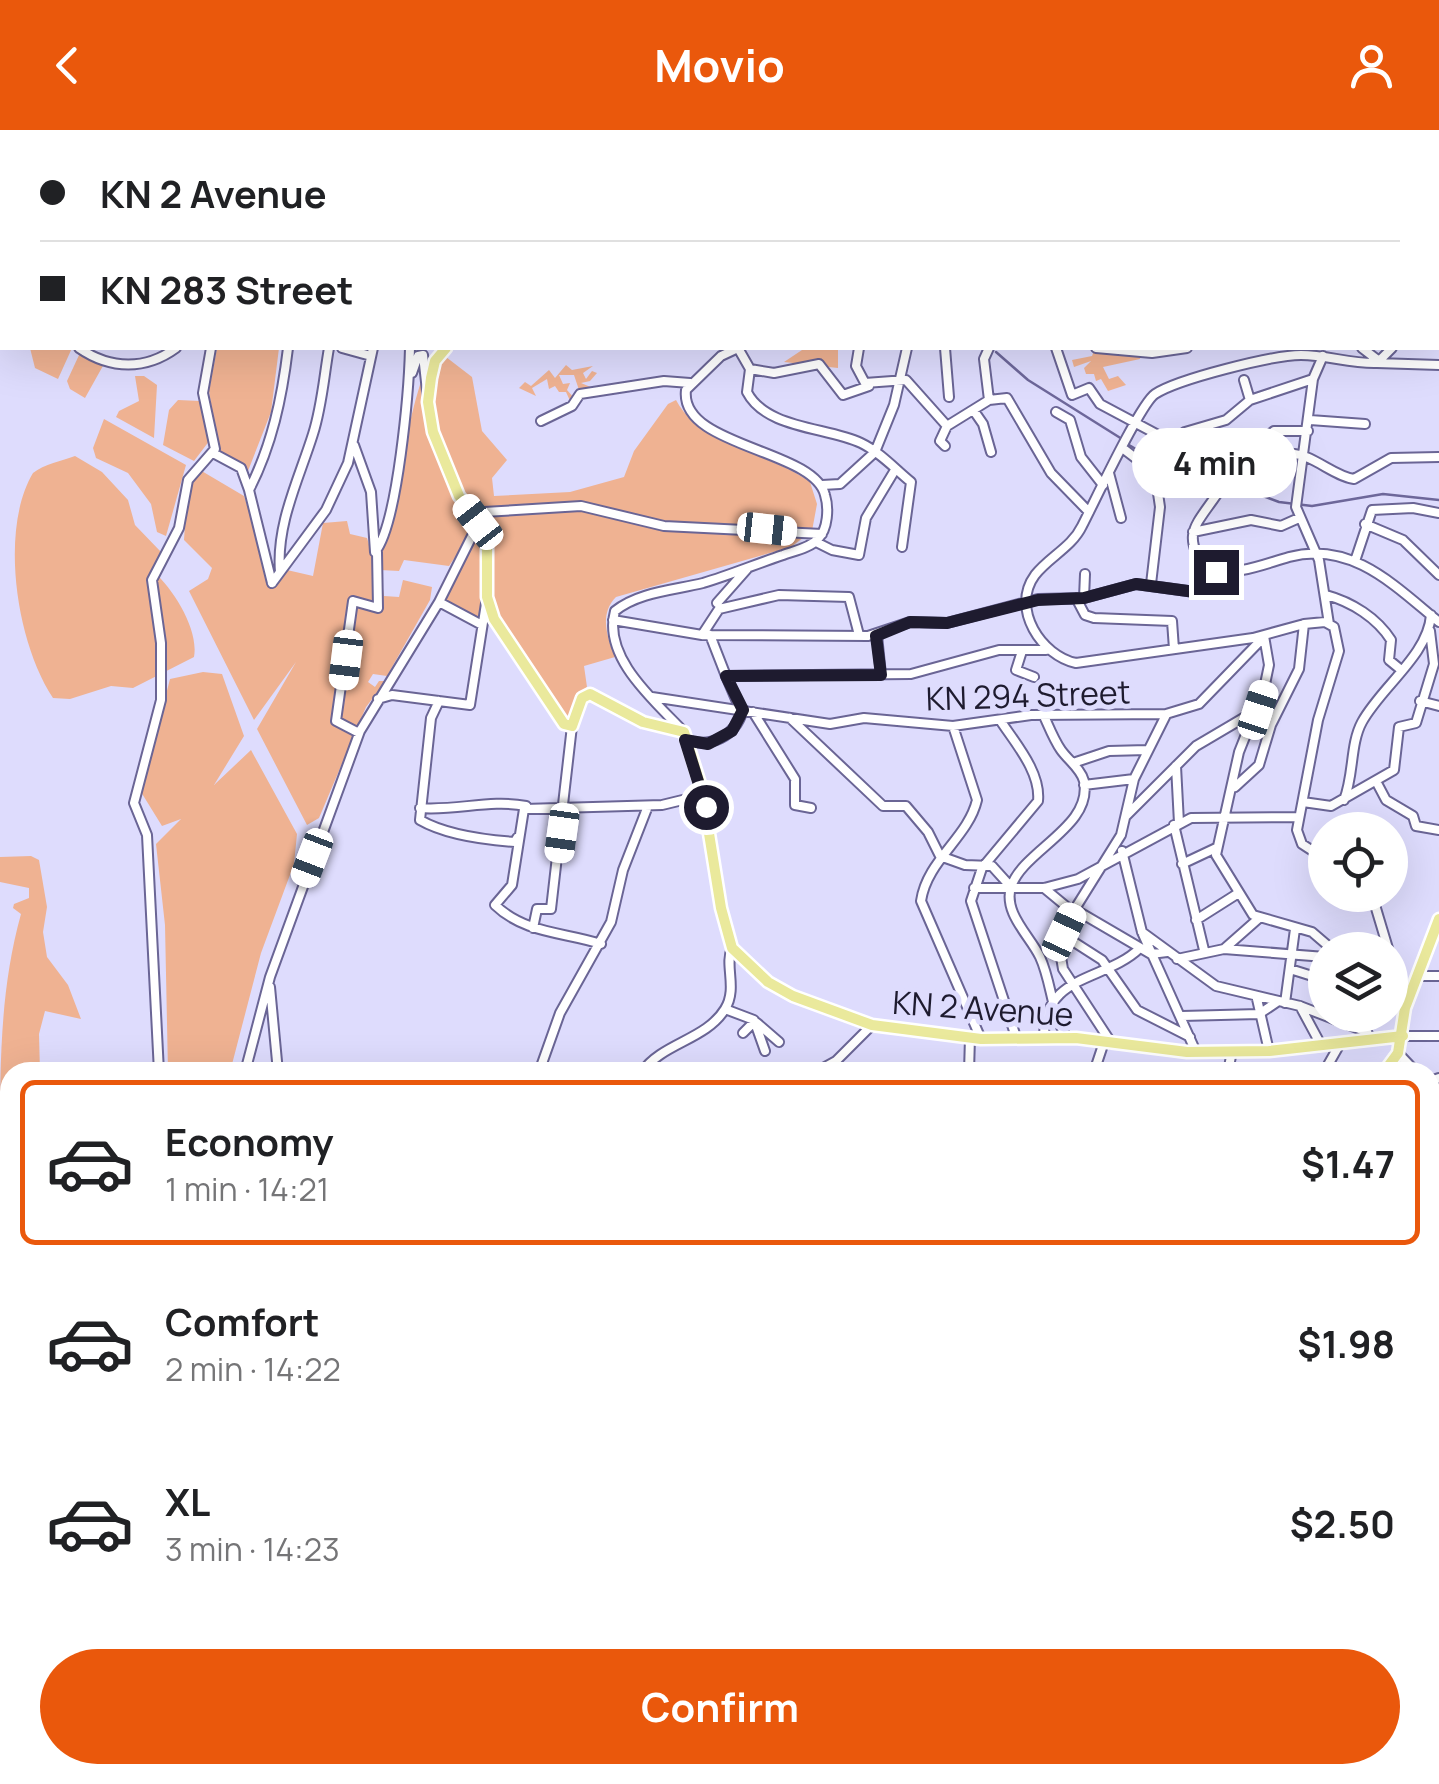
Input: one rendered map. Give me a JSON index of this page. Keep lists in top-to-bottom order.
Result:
{
  "streets": {
    "main road": ["KN 2 Avenue"],
    "street": ["KN 294 Street"]
  },
  "page": {
    "header": "Movio",
    "banner": ["KN 2 Avenue", "KN 283 Street"],
    "bubble": "4 min",
    "list": [
      {
        "name": "Economy",
        "note": "1 min · 14:21",
        "value": "$1.47"
      },
      {
        "name": "Comfort",
        "note": "2 min · 14:22",
        "value": "$1.98"
      },
      {
        "name": "XL",
        "note": "3 min · 14:23",
        "value": "$2.50"
      }
    ],
    "buttons": "Confirm"
  }
}
